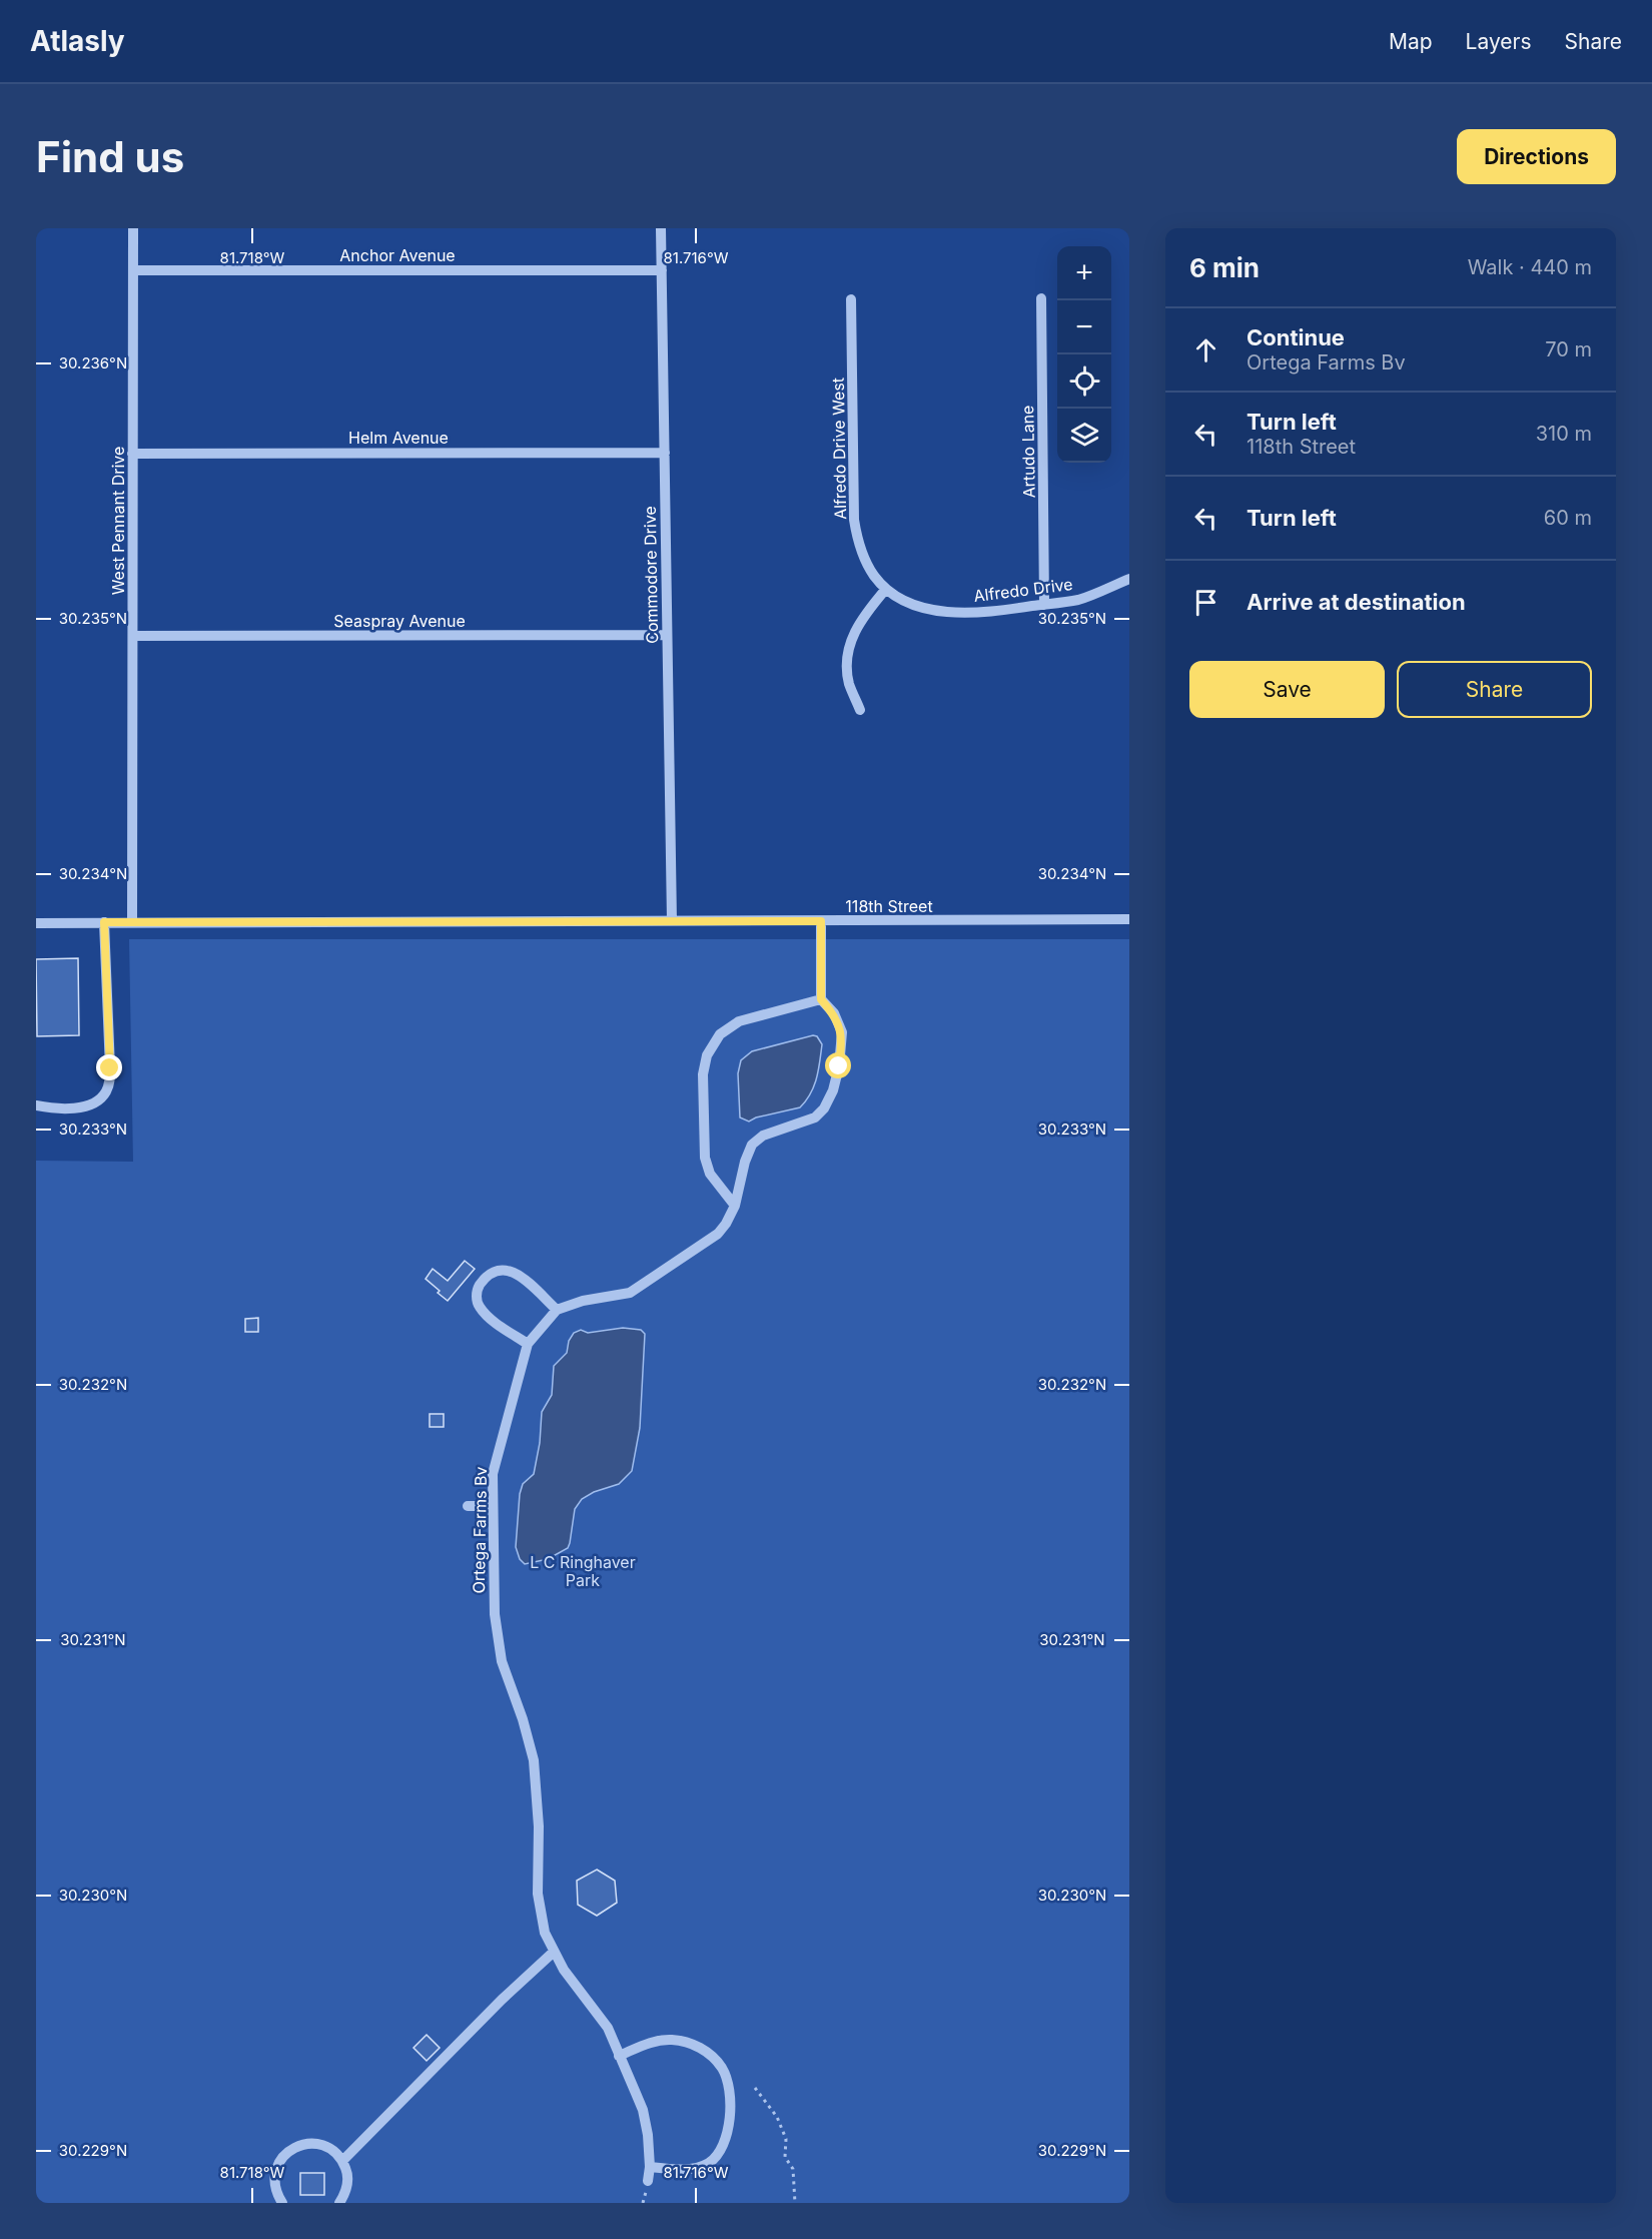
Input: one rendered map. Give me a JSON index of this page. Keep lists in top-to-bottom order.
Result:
{
  "streets": {
    "street": [
      "Anchor Avenue",
      "Helm Avenue",
      "Alfredo Drive West",
      "Artudo Lane",
      "West Pennant Drive",
      "Commodore Drive",
      "Alfredo Drive",
      "Seaspray Avenue",
      "118th Street",
      "Ortega Farms Bv"
    ]
  },
  "crossings": [
    ["Anchor Avenue", "West Pennant Drive"],
    ["Anchor Avenue", "Commodore Drive"],
    ["Helm Avenue", "West Pennant Drive"],
    ["Helm Avenue", "Commodore Drive"],
    ["Alfredo Drive West", "Alfredo Drive"],
    ["Artudo Lane", "Alfredo Drive"],
    ["West Pennant Drive", "Seaspray Avenue"],
    ["West Pennant Drive", "118th Street"],
    ["Commodore Drive", "Seaspray Avenue"],
    ["Commodore Drive", "118th Street"]
  ],
  "parks": ["L C Ringhaver Park"],
  "page": {
    "header": "Atlasly",
    "nav": ["Map", "Layers", "Share"],
    "buttons": [
      "Directions",
      ["Save", "Share"]
    ],
    "title": "Find us",
    "heading": ["6 min", "Walk · 440 m"],
    "map_buttons": ["+", "−"],
    "list": [
      ["Continue", "Ortega Farms Bv", "70 m"],
      ["Turn left", "118th Street", "310 m"],
      ["Turn left", "60 m"],
      "Arrive at destination"
    ]
  },
  "coordinates": [
    "81.718°W",
    "81.716°W",
    "30.236°N",
    "30.235°N",
    "30.234°N",
    "30.233°N",
    "30.232°N",
    "30.231°N",
    "30.230°N",
    "30.229°N"
  ]
}
